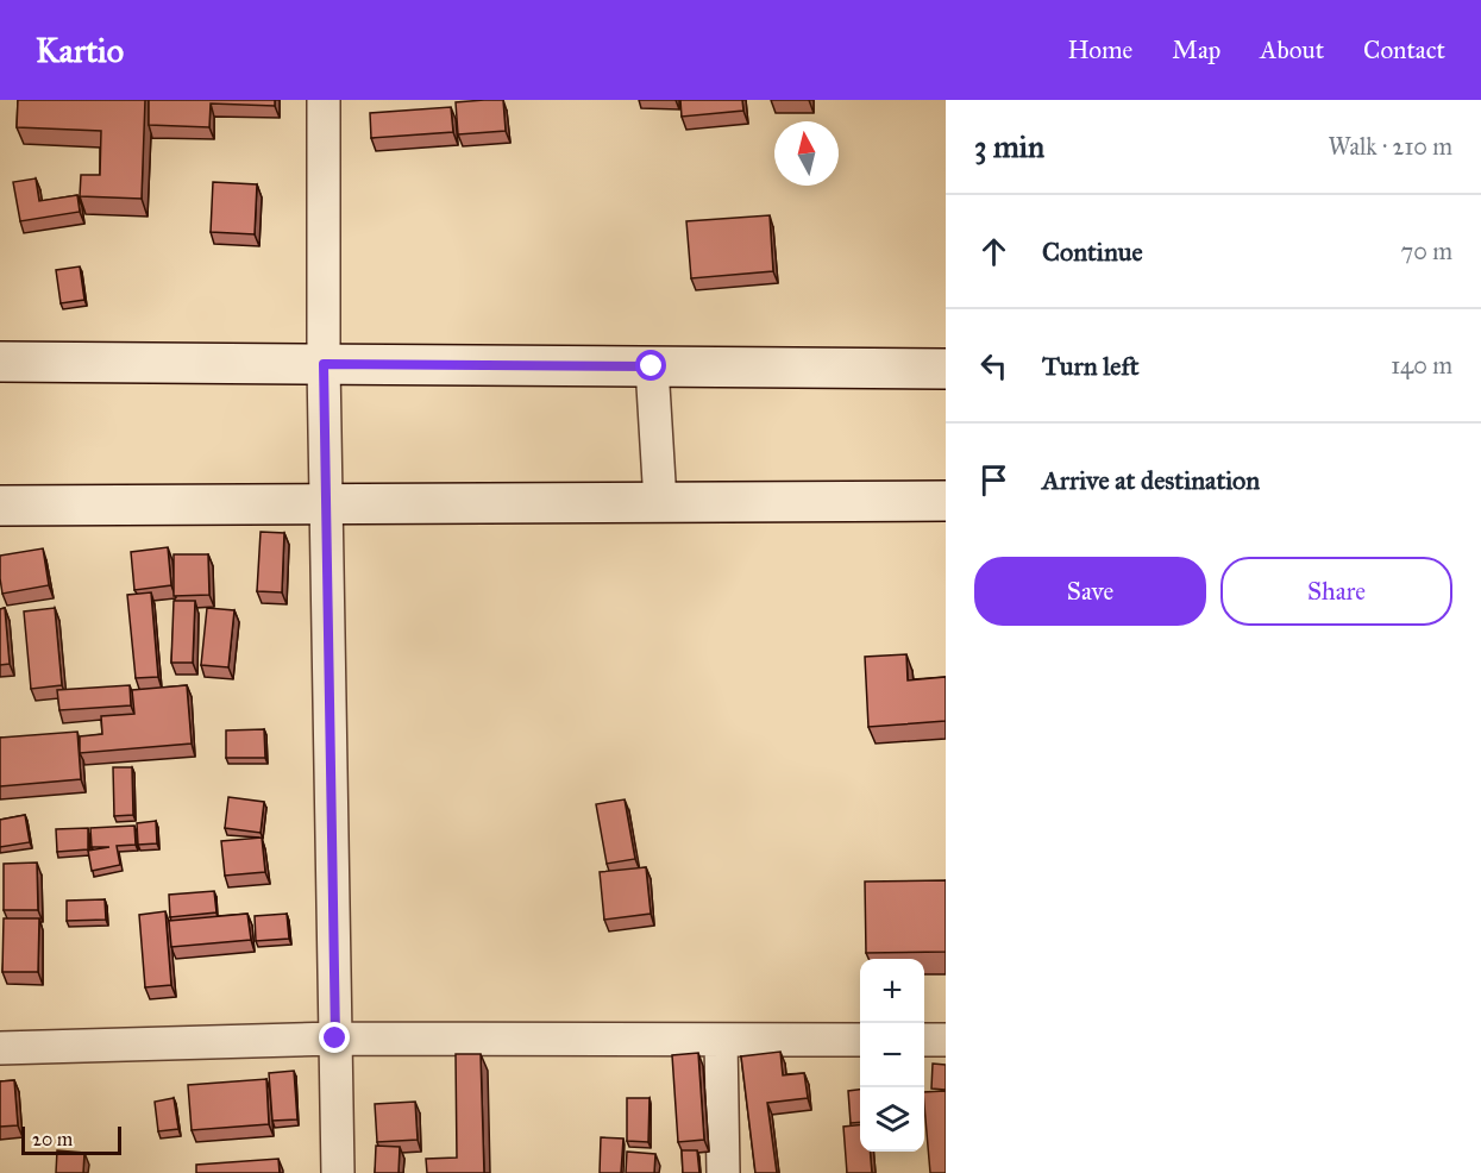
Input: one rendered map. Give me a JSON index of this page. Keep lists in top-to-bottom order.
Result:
{
  "scale_bar": "20 m",
  "north": "top",
  "page": {
    "header": "Kartio",
    "nav": [
      "Home",
      "Map",
      "About",
      "Contact"
    ],
    "heading": ["3 min", "Walk · 210 m"],
    "list": [
      ["Continue", "70 m"],
      ["Turn left", "140 m"],
      "Arrive at destination"
    ],
    "buttons": ["Save", "Share"],
    "map_buttons": ["+", "−"],
    "scale": "20 m"
  }
}
